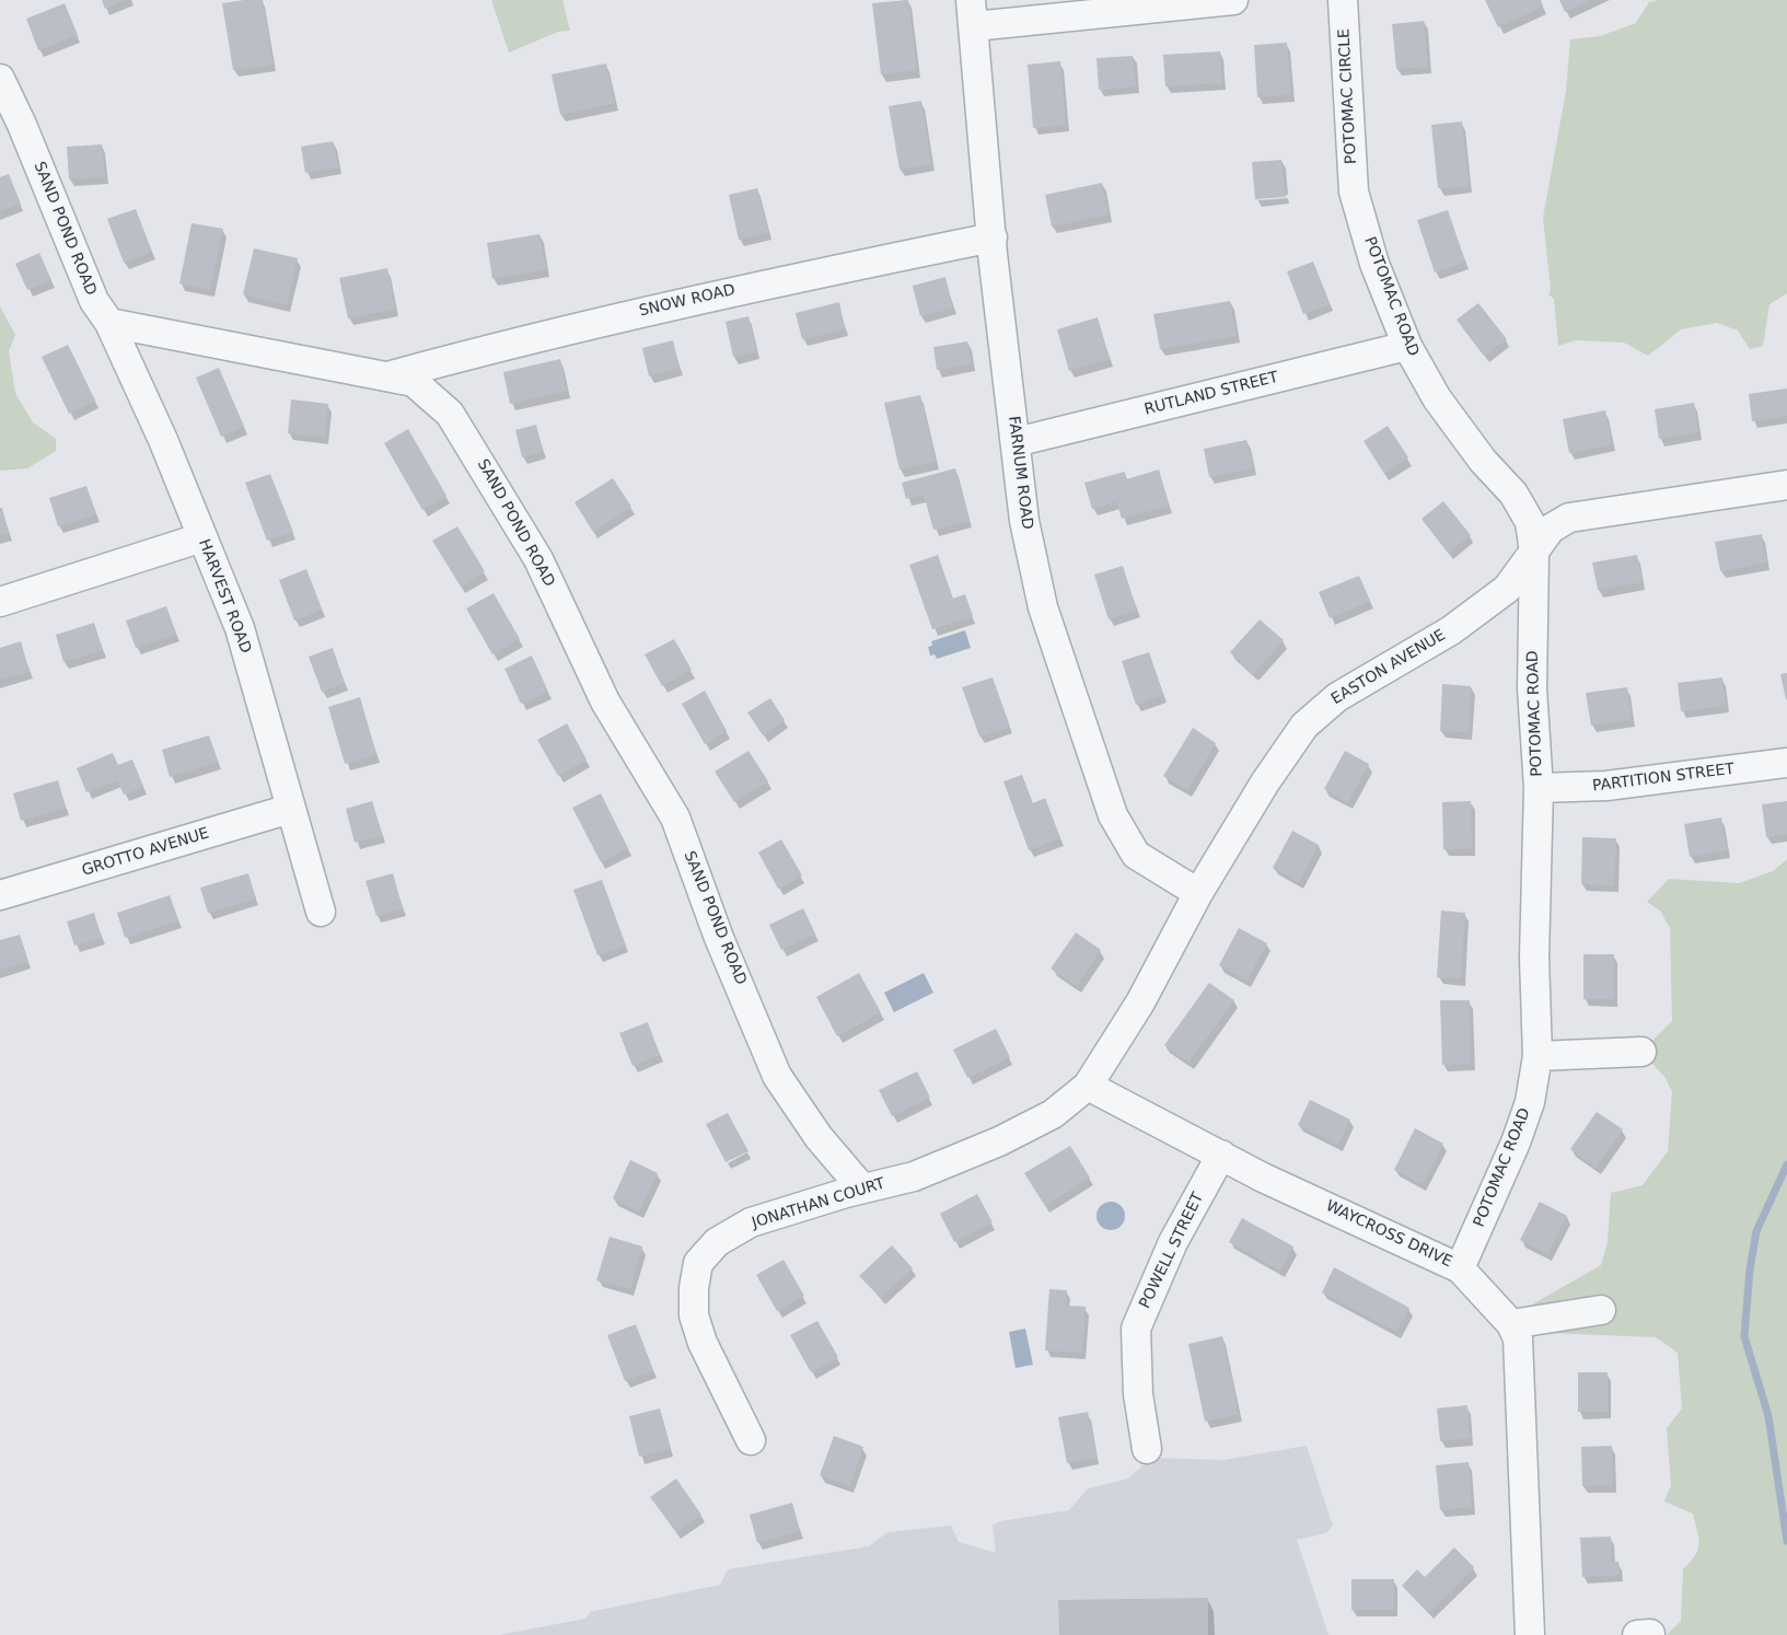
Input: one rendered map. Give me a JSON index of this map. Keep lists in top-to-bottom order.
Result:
{
  "streets": {
    "street": [
      "POTOMAC CIRCLE",
      "SAND POND ROAD",
      "POTOMAC ROAD",
      "SNOW ROAD",
      "RUTLAND STREET",
      "FARNUM ROAD",
      "HARVEST ROAD",
      "EASTON AVENUE",
      "PARTITION STREET",
      "GROTTO AVENUE",
      "JONATHAN COURT",
      "WAYCROSS DRIVE",
      "POWELL STREET"
    ]
  },
  "crossings": [
    ["POTOMAC CIRCLE", "POTOMAC ROAD"],
    ["SAND POND ROAD", "SNOW ROAD"],
    ["SAND POND ROAD", "HARVEST ROAD"],
    ["SAND POND ROAD", "JONATHAN COURT"],
    ["POTOMAC ROAD", "RUTLAND STREET"],
    ["POTOMAC ROAD", "EASTON AVENUE"],
    ["POTOMAC ROAD", "PARTITION STREET"],
    ["POTOMAC ROAD", "WAYCROSS DRIVE"],
    ["SNOW ROAD", "FARNUM ROAD"],
    ["RUTLAND STREET", "FARNUM ROAD"],
    ["FARNUM ROAD", "EASTON AVENUE"],
    ["HARVEST ROAD", "GROTTO AVENUE"],
    ["EASTON AVENUE", "JONATHAN COURT"],
    ["EASTON AVENUE", "WAYCROSS DRIVE"],
    ["JONATHAN COURT", "WAYCROSS DRIVE"],
    ["WAYCROSS DRIVE", "POWELL STREET"]
  ]
}
